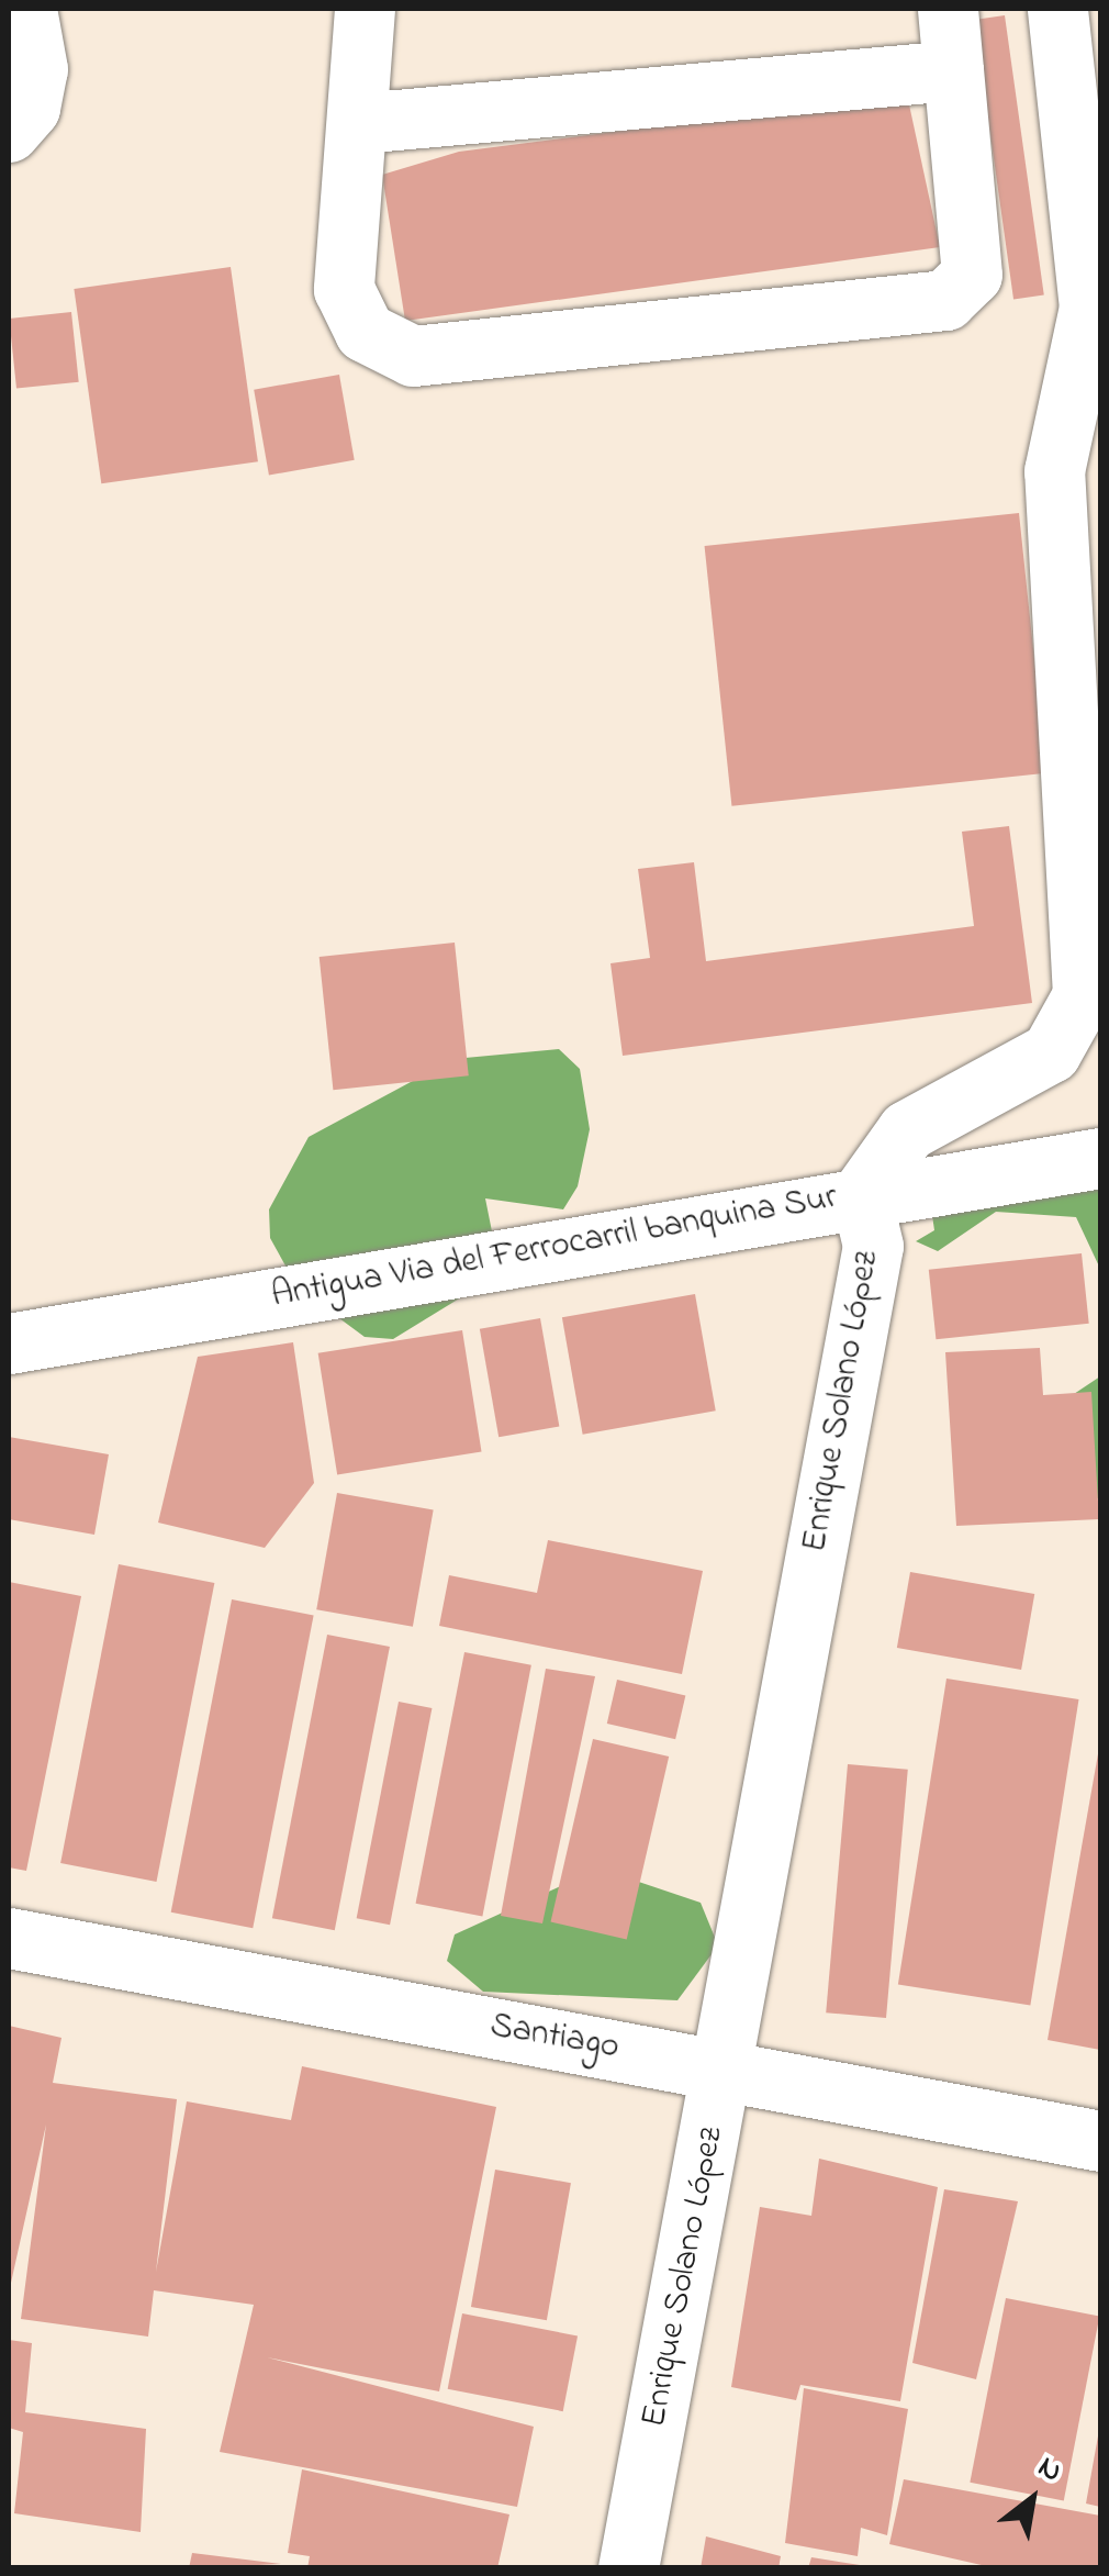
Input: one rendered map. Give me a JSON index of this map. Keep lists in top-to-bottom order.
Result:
{
  "streets": {
    "street": ["Antigua Via del Ferrocarril banquina Sur", "Enrique Solano López", "Santiago"]
  },
  "crossings": [
    ["Antigua Via del Ferrocarril banquina Sur", "Enrique Solano López"],
    ["Enrique Solano López", "Santiago"]
  ],
  "north": "top right"
}
